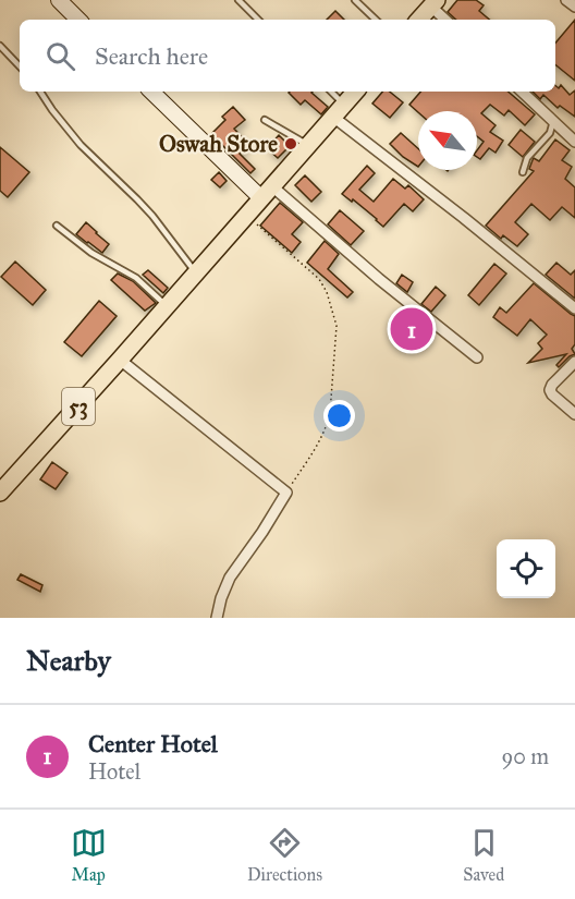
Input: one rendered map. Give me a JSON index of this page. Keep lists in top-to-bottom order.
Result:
{
  "streets": {
    "highway": ["53"]
  },
  "places": ["Oswah Store"],
  "north": "top left",
  "page": {
    "search": "Search here",
    "pins": "1",
    "heading": "Nearby",
    "list": [
      {
        "mark": "1",
        "name": "Center Hotel",
        "note": "Hotel",
        "value": "90 m"
      }
    ],
    "nav": ["Map", "Directions", "Saved"]
  }
}
